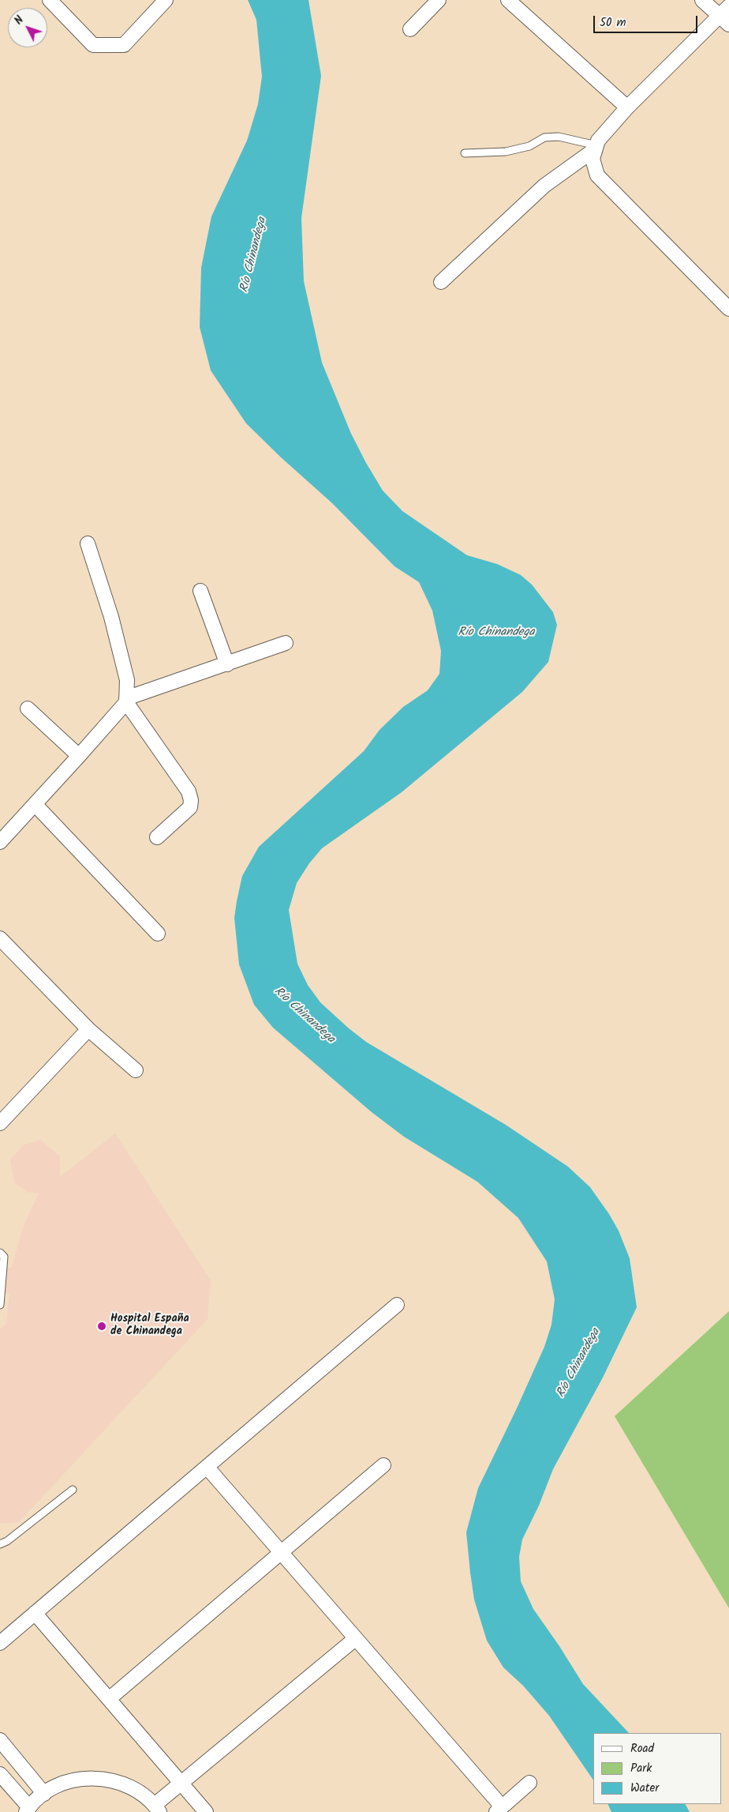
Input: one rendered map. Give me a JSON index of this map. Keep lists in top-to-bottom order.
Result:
{
  "water": ["Río Chinandega"],
  "places": ["Hospital España de Chinandega"],
  "legend": ["Road", "Park", "Water"],
  "scale_bar": "50 m",
  "north": "top left"
}
